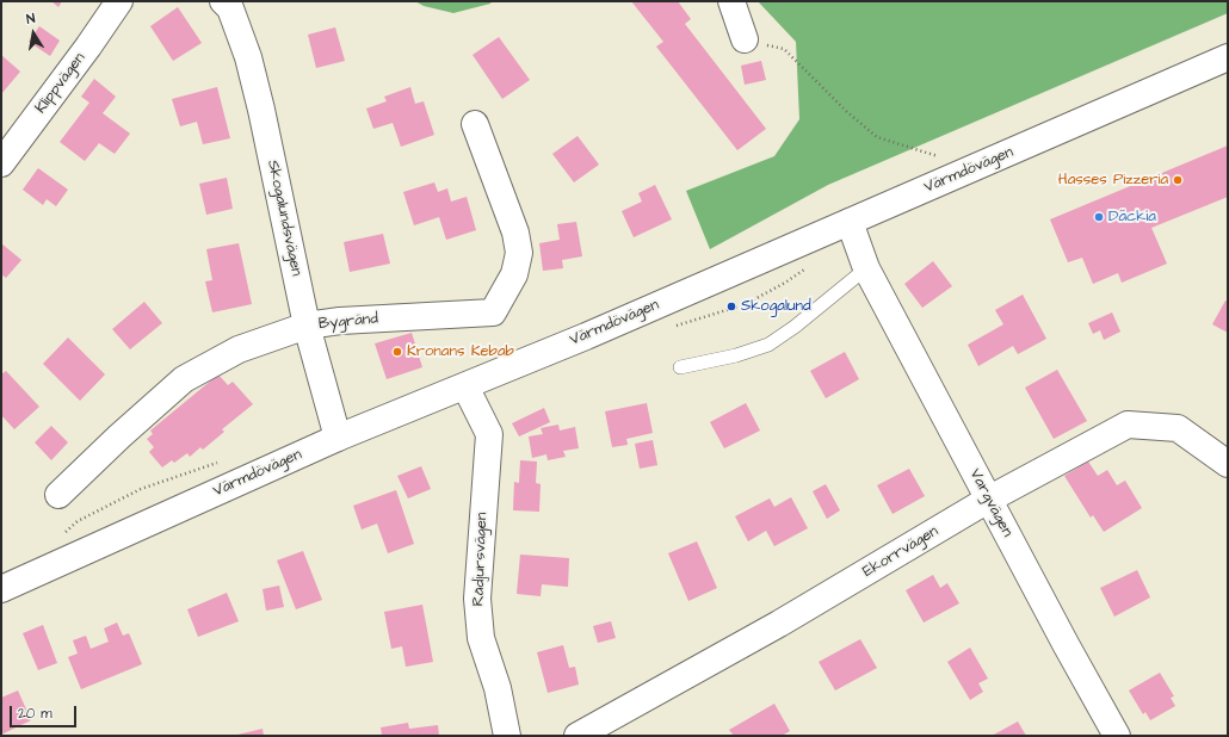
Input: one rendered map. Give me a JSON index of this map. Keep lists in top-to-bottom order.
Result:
{
  "streets": {
    "street": [
      "Klippvägen",
      "Värmdövägen",
      "Skogalundsvägen",
      "Bygränd",
      "Vargvägen",
      "Ekorrvägen",
      "Rådjursvägen"
    ]
  },
  "crossings": [
    ["Värmdövägen", "Skogalundsvägen"],
    ["Värmdövägen", "Vargvägen"],
    ["Värmdövägen", "Rådjursvägen"],
    ["Skogalundsvägen", "Bygränd"],
    ["Vargvägen", "Ekorrvägen"]
  ],
  "places": [
    "Hasses Pizzeria",
    "Däckia",
    "Skogalund",
    "Kronans Kebab"
  ],
  "scale_bar": "20 m",
  "north": "top"
}
